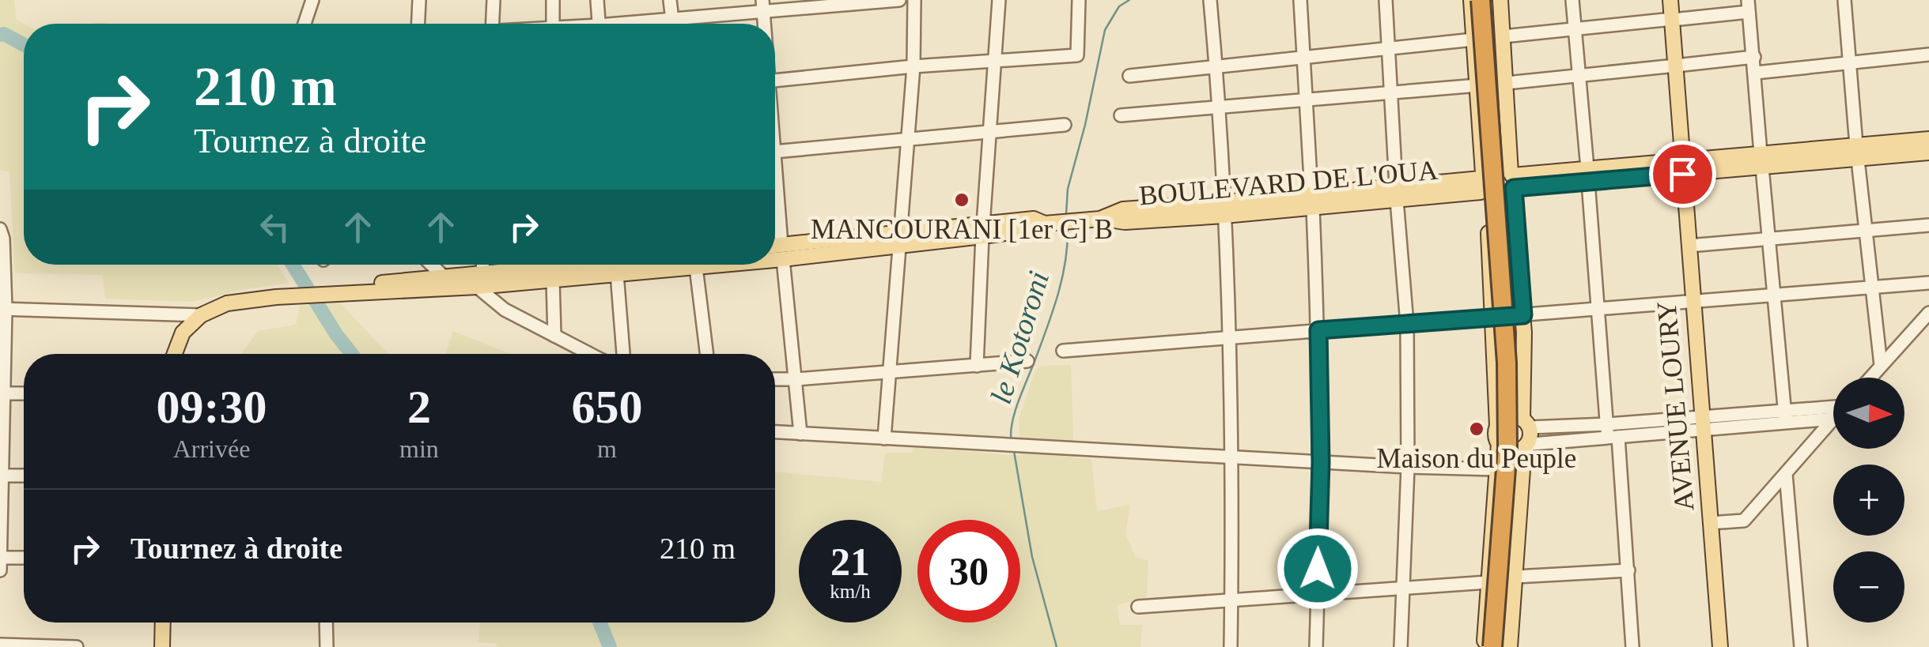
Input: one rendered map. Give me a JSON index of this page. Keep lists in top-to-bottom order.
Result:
{
  "streets": {
    "main road": ["AVENUE LOURY"]
  },
  "water": ["le Kotoroni"],
  "places": ["MANCOURANI [1er C] B", "Maison du Peuple"],
  "north": "right",
  "page": {
    "turn": ["210 m", "Tournez à droite"],
    "eta": [
      "09:30",
      "Arrivée",
      "2",
      "min",
      "650",
      "m"
    ],
    "map_buttons": ["+", "−"],
    "list": [
      {
        "name": "Tournez à droite",
        "value": "210 m"
      }
    ],
    "speed": "21 km/h",
    "limit": "30"
  }
}
